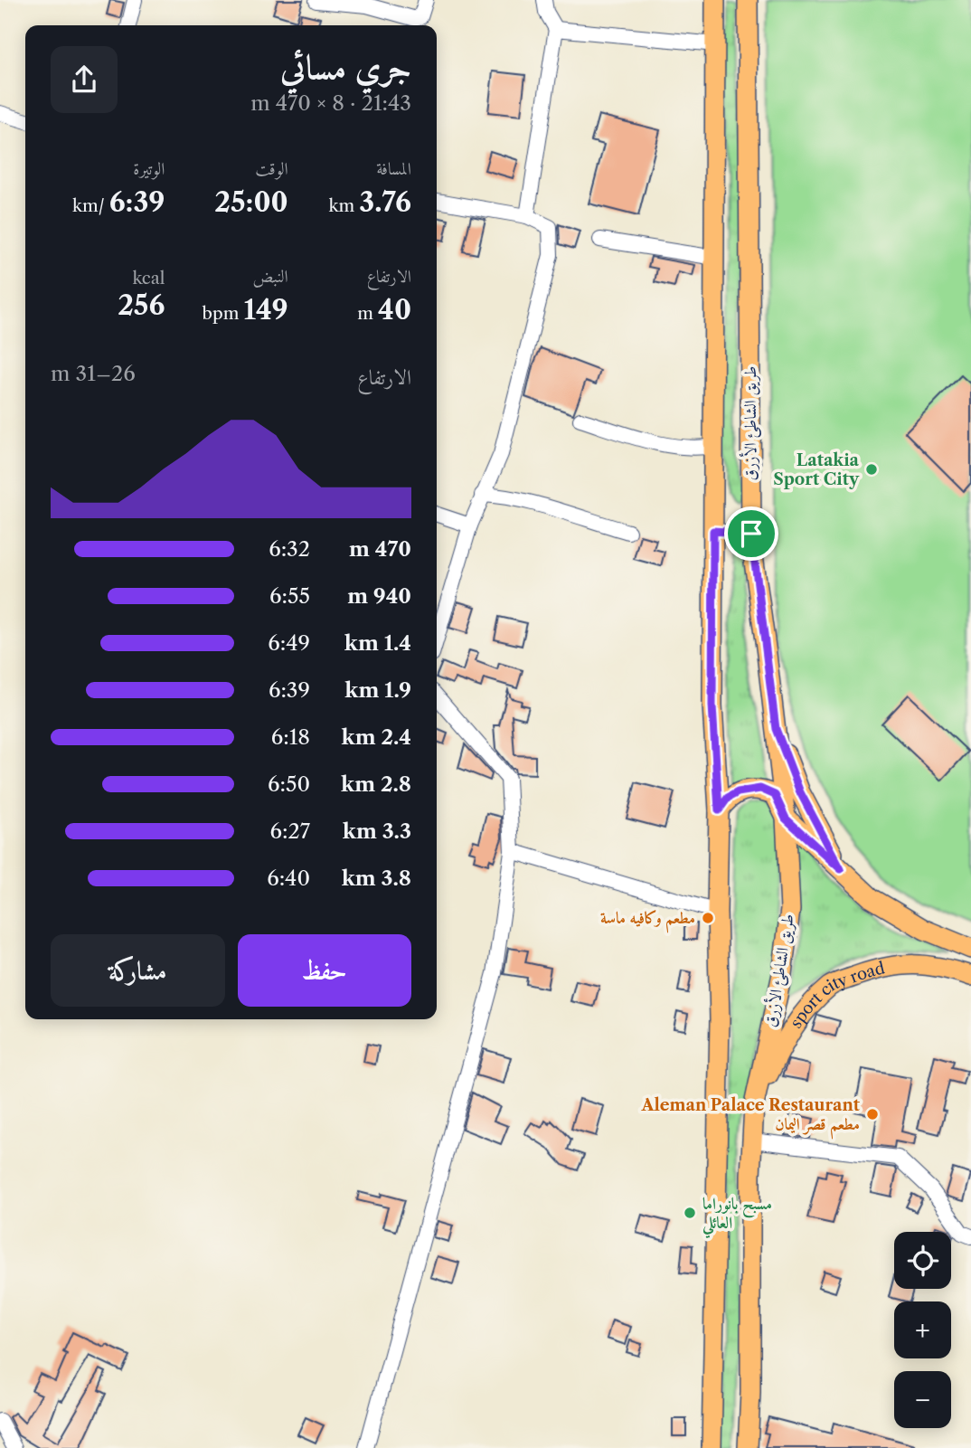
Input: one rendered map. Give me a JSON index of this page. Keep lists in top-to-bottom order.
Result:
{
  "streets": {
    "main road": ["طريق الشاطئ الأزرق", "sport city road"]
  },
  "crossings": [
    ["طريق الشاطئ الأزرق", "sport city road"]
  ],
  "places": [
    "Latakia Sport City",
    "مطعم وكافيه ماسة",
    "Aleman Palace Restaurant مطعم قصر اليمان",
    "مسبح بانوراما العائلي"
  ],
  "page": {
    "heading": ["جري مسائي", "21:43 · 8 × 470 m"],
    "stats": [
      ["المسافة", "3.76 km"],
      ["الوقت", "25:00"],
      ["الوتيرة", "6:39 /km"],
      ["الارتفاع", "40 m"],
      ["النبض", "149 bpm"],
      ["kcal", "256"]
    ],
    "chart": ["الارتفاع", "26–31 m"],
    "list": [
      {
        "name": "470 m",
        "note": "6:32"
      },
      {
        "name": "940 m",
        "note": "6:55"
      },
      {
        "name": "1.4 km",
        "note": "6:49"
      },
      {
        "name": "1.9 km",
        "note": "6:39"
      },
      {
        "name": "2.4 km",
        "note": "6:18"
      },
      {
        "name": "2.8 km",
        "note": "6:50"
      },
      {
        "name": "3.3 km",
        "note": "6:27"
      },
      {
        "name": "3.8 km",
        "note": "6:40"
      }
    ],
    "buttons": ["حفظ", "مشاركة"],
    "map_buttons": ["+", "−"]
  }
}
